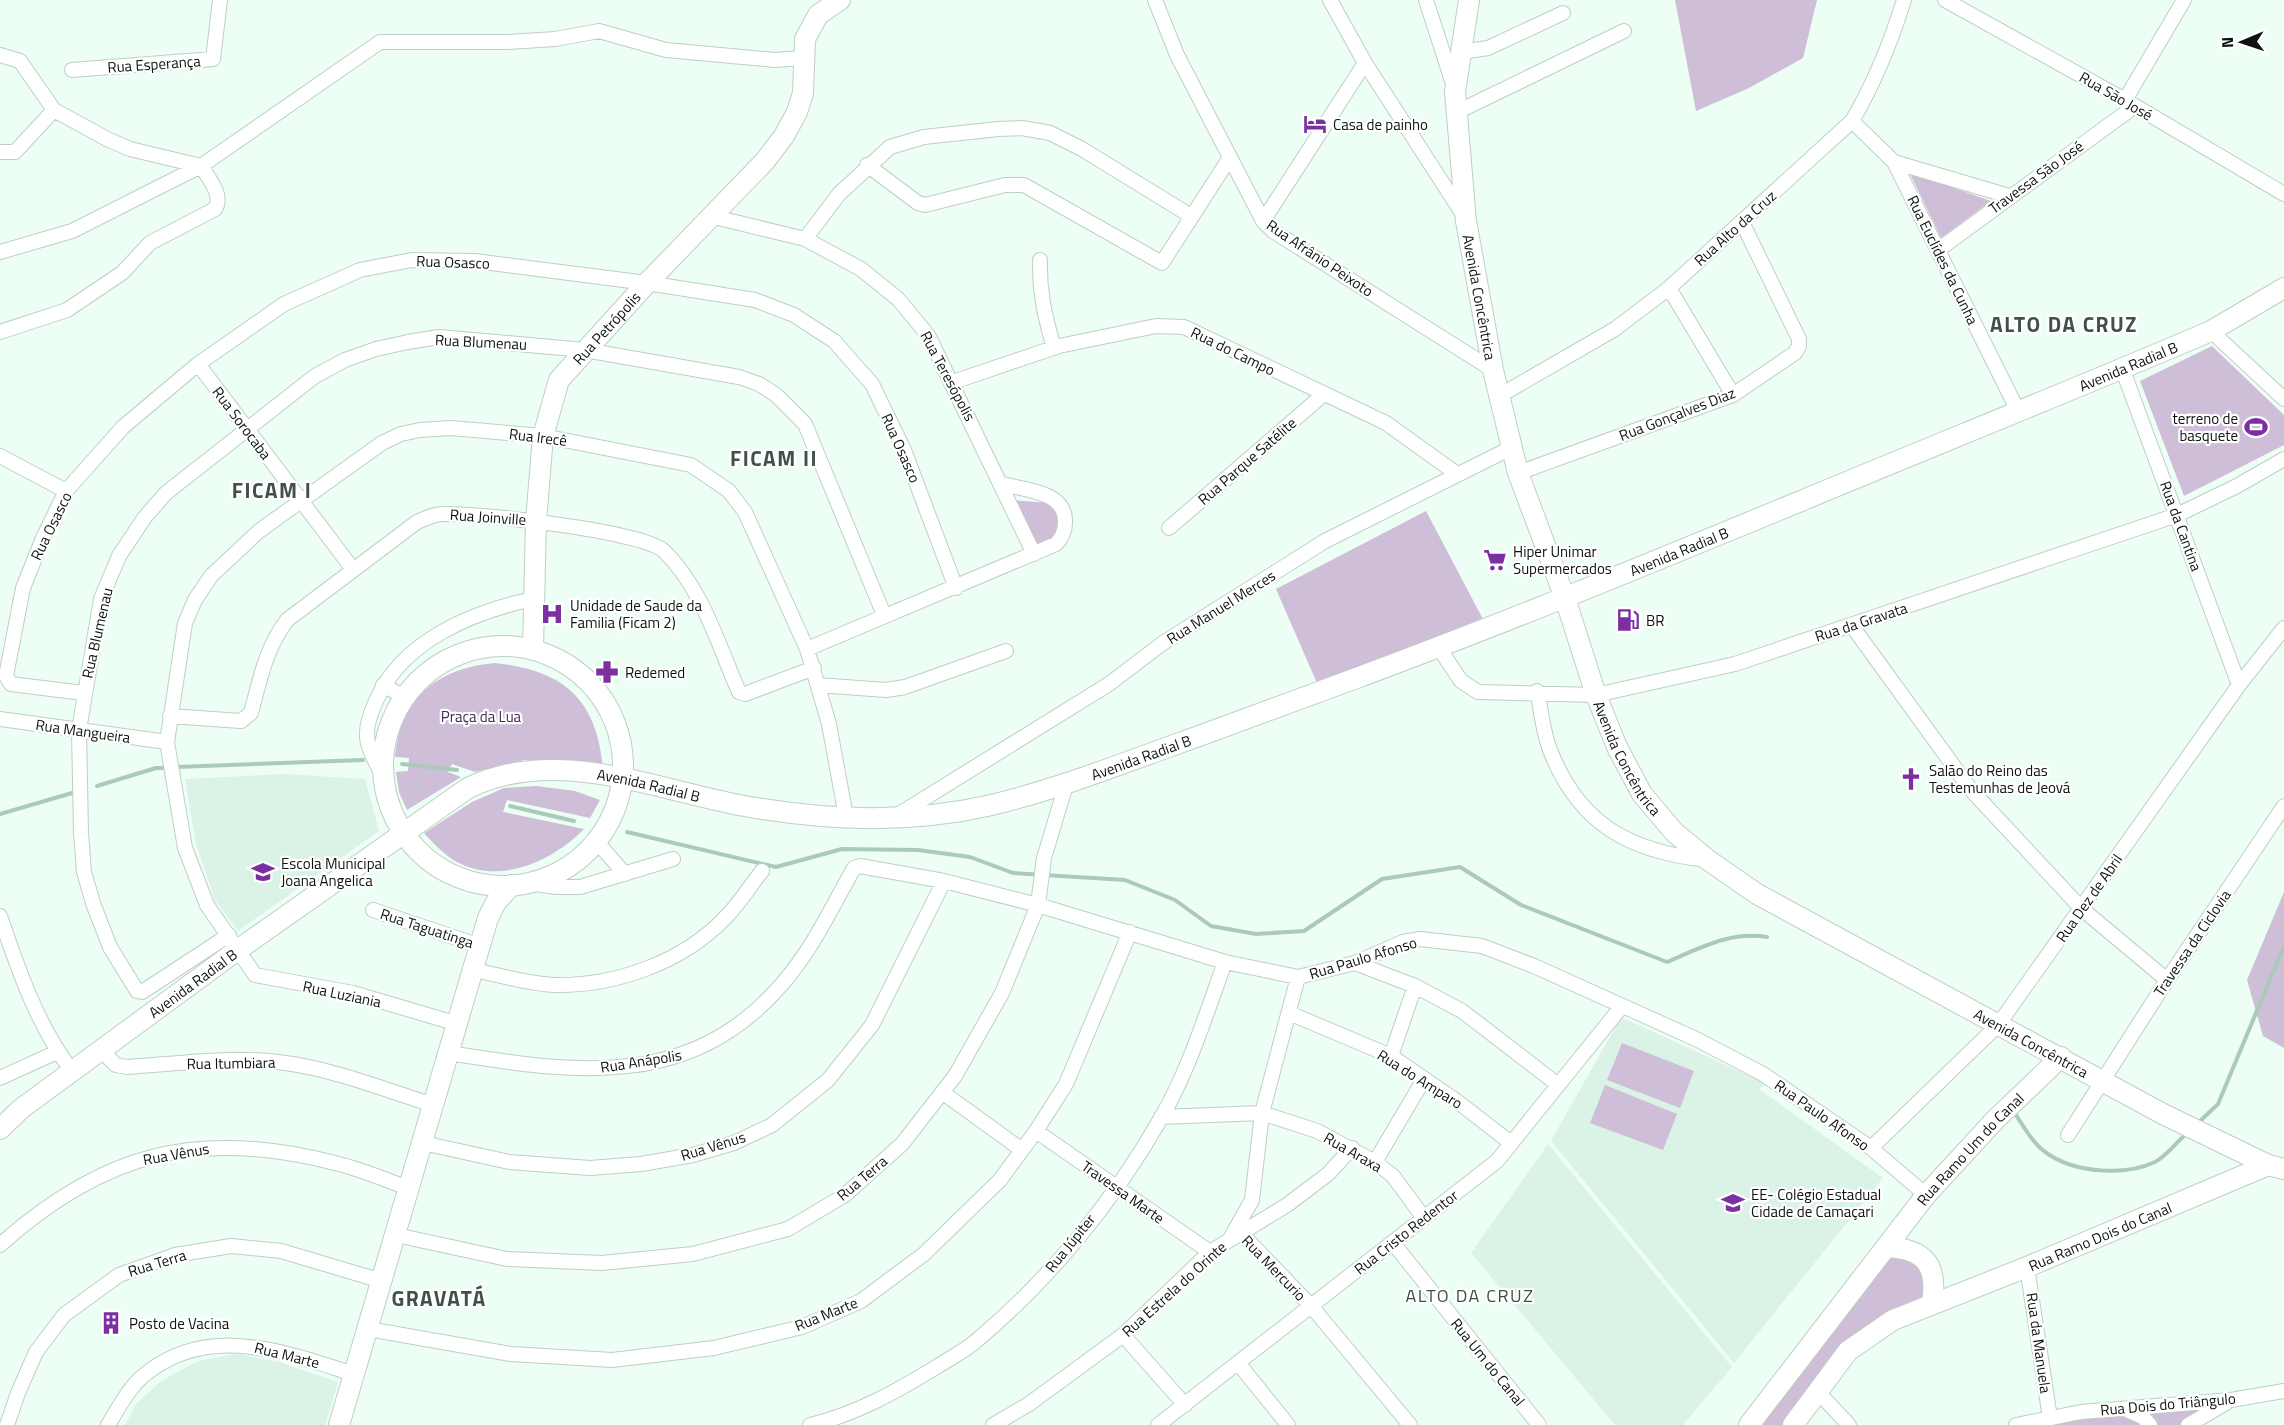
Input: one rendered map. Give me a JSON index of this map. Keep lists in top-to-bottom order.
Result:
{
  "streets": {
    "street": [
      "Rua Esperança",
      "Rua São José",
      "Travessa São José",
      "Rua Alto da Cruz",
      "Rua Afrânio Peixoto",
      "Rua Euclídes da Cunha",
      "Rua Osasco",
      "Avenida Concêntrica",
      "Rua Petrópolis",
      "Rua Blumenau",
      "Rua do Campo",
      "Avenida Radial B",
      "Rua Teresópolis",
      "Rua Gonçalves Diaz",
      "Rua Sorocaba",
      "Rua Irecê",
      "Rua Parque Satélite",
      "Rua Joinville",
      "Rua da Cantina",
      "Rua Manuel Merces",
      "Rua da Gravata",
      "Rua Mangueira",
      "Rua Dez de Abril",
      "Rua Taguatinga",
      "Travessa da Ciclovia",
      "Rua Paulo Afonso",
      "Rua Luziania",
      "Rua Anápolis",
      "Rua Itumbiara",
      "Rua do Amparo",
      "Rua Vênus",
      "Rua Ramo Um do Canal",
      "Rua Araxa",
      "Rua Terra",
      "Travessa Marte",
      "Rua Cristo Redentor",
      "Rua Ramo Dois do Canal",
      "Rua Júpiter",
      "Rua Mercurio",
      "Rua Estrela do Orinte",
      "Rua Marte",
      "Rua da Manuela",
      "Rua Um do Canal",
      "Rua Dois do Triângulo"
    ]
  },
  "crossings": [
    ["Rua São José", "Travessa São José"],
    ["Travessa São José", "Rua Euclídes da Cunha"],
    ["Rua Alto da Cruz", "Rua Euclídes da Cunha"],
    ["Rua Alto da Cruz", "Avenida Concêntrica"],
    ["Rua Alto da Cruz", "Rua Gonçalves Diaz"],
    ["Rua Afrânio Peixoto", "Avenida Concêntrica"],
    ["Rua Euclídes da Cunha", "Avenida Radial B"],
    ["Rua Osasco", "Rua Petrópolis"],
    ["Rua Osasco", "Rua Blumenau"],
    ["Rua Osasco", "Rua Sorocaba"],
    ["Avenida Concêntrica", "Avenida Radial B"],
    ["Avenida Concêntrica", "Rua Gonçalves Diaz"],
    ["Avenida Concêntrica", "Rua Manuel Merces"],
    ["Avenida Concêntrica", "Rua da Gravata"],
    ["Avenida Concêntrica", "Rua Dez de Abril"],
    ["Avenida Concêntrica", "Travessa da Ciclovia"],
    ["Avenida Concêntrica", "Rua Ramo Um do Canal"],
    ["Avenida Concêntrica", "Rua Ramo Dois do Canal"],
    ["Rua Petrópolis", "Rua Blumenau"],
    ["Rua Petrópolis", "Rua Teresópolis"],
    ["Rua Petrópolis", "Rua Irecê"],
    ["Rua Petrópolis", "Rua Joinville"],
    ["Rua Blumenau", "Avenida Radial B"],
    ["Rua Blumenau", "Rua Sorocaba"],
    ["Rua Blumenau", "Rua Mangueira"],
    ["Rua Blumenau", "Rua Luziania"],
    ["Rua do Campo", "Rua Teresópolis"],
    ["Rua do Campo", "Rua Parque Satélite"],
    ["Rua do Campo", "Rua Manuel Merces"],
    ["Avenida Radial B", "Rua Irecê"],
    ["Avenida Radial B", "Rua da Cantina"],
    ["Avenida Radial B", "Rua Manuel Merces"],
    ["Avenida Radial B", "Rua da Gravata"],
    ["Avenida Radial B", "Rua Luziania"],
    ["Avenida Radial B", "Rua Itumbiara"],
    ["Avenida Radial B", "Rua Terra"],
    ["Rua Sorocaba", "Rua Irecê"],
    ["Rua Sorocaba", "Rua Joinville"],
    ["Rua Irecê", "Rua Joinville"],
    ["Rua Irecê", "Rua Mangueira"],
    ["Rua Irecê", "Rua Luziania"],
    ["Rua da Cantina", "Rua da Gravata"],
    ["Rua da Cantina", "Rua Dez de Abril"],
    ["Rua Dez de Abril", "Rua Paulo Afonso"],
    ["Rua Paulo Afonso", "Rua Anápolis"],
    ["Rua Paulo Afonso", "Rua Vênus"],
    ["Rua Paulo Afonso", "Rua Ramo Um do Canal"],
    ["Rua Paulo Afonso", "Rua Terra"],
    ["Rua Paulo Afonso", "Rua Cristo Redentor"],
    ["Rua Paulo Afonso", "Rua Júpiter"],
    ["Rua Paulo Afonso", "Rua Marte"],
    ["Rua do Amparo", "Rua Cristo Redentor"],
    ["Rua Araxa", "Rua Cristo Redentor"],
    ["Rua Araxa", "Rua Estrela do Orinte"],
    ["Travessa Marte", "Rua Júpiter"],
    ["Travessa Marte", "Rua Estrela do Orinte"],
    ["Travessa Marte", "Rua Marte"],
    ["Rua Cristo Redentor", "Rua Mercurio"],
    ["Rua Cristo Redentor", "Rua Um do Canal"],
    ["Rua Ramo Dois do Canal", "Rua da Manuela"],
    ["Rua Mercurio", "Rua Estrela do Orinte"],
    ["Rua da Manuela", "Rua Dois do Triângulo"]
  ],
  "districts": [
    "ALTO DA CRUZ",
    "FICAM II",
    "FICAM I",
    "ALTO DA CRUZ",
    "GRAVATÁ"
  ],
  "parks": ["Praça da Lua"],
  "places": {
    "hotel": ["Casa de painho"],
    "sports": ["terreno de basquete"],
    "supermarket": ["Hiper Unimar Supermercados"],
    "hospital": ["Unidade de Saude da Familia (Ficam 2)"],
    "fuel station": ["BR"],
    "pharmacy": ["Redemed"],
    "church": ["Salão do Reino das Testemunhas de Jeová"],
    "school or university": ["Escola Municipal Joana Angelica", "EE- Colégio Estadual Cidade de Camaçari"],
    "building": ["Posto de Vacina"]
  },
  "north": "left"
}
